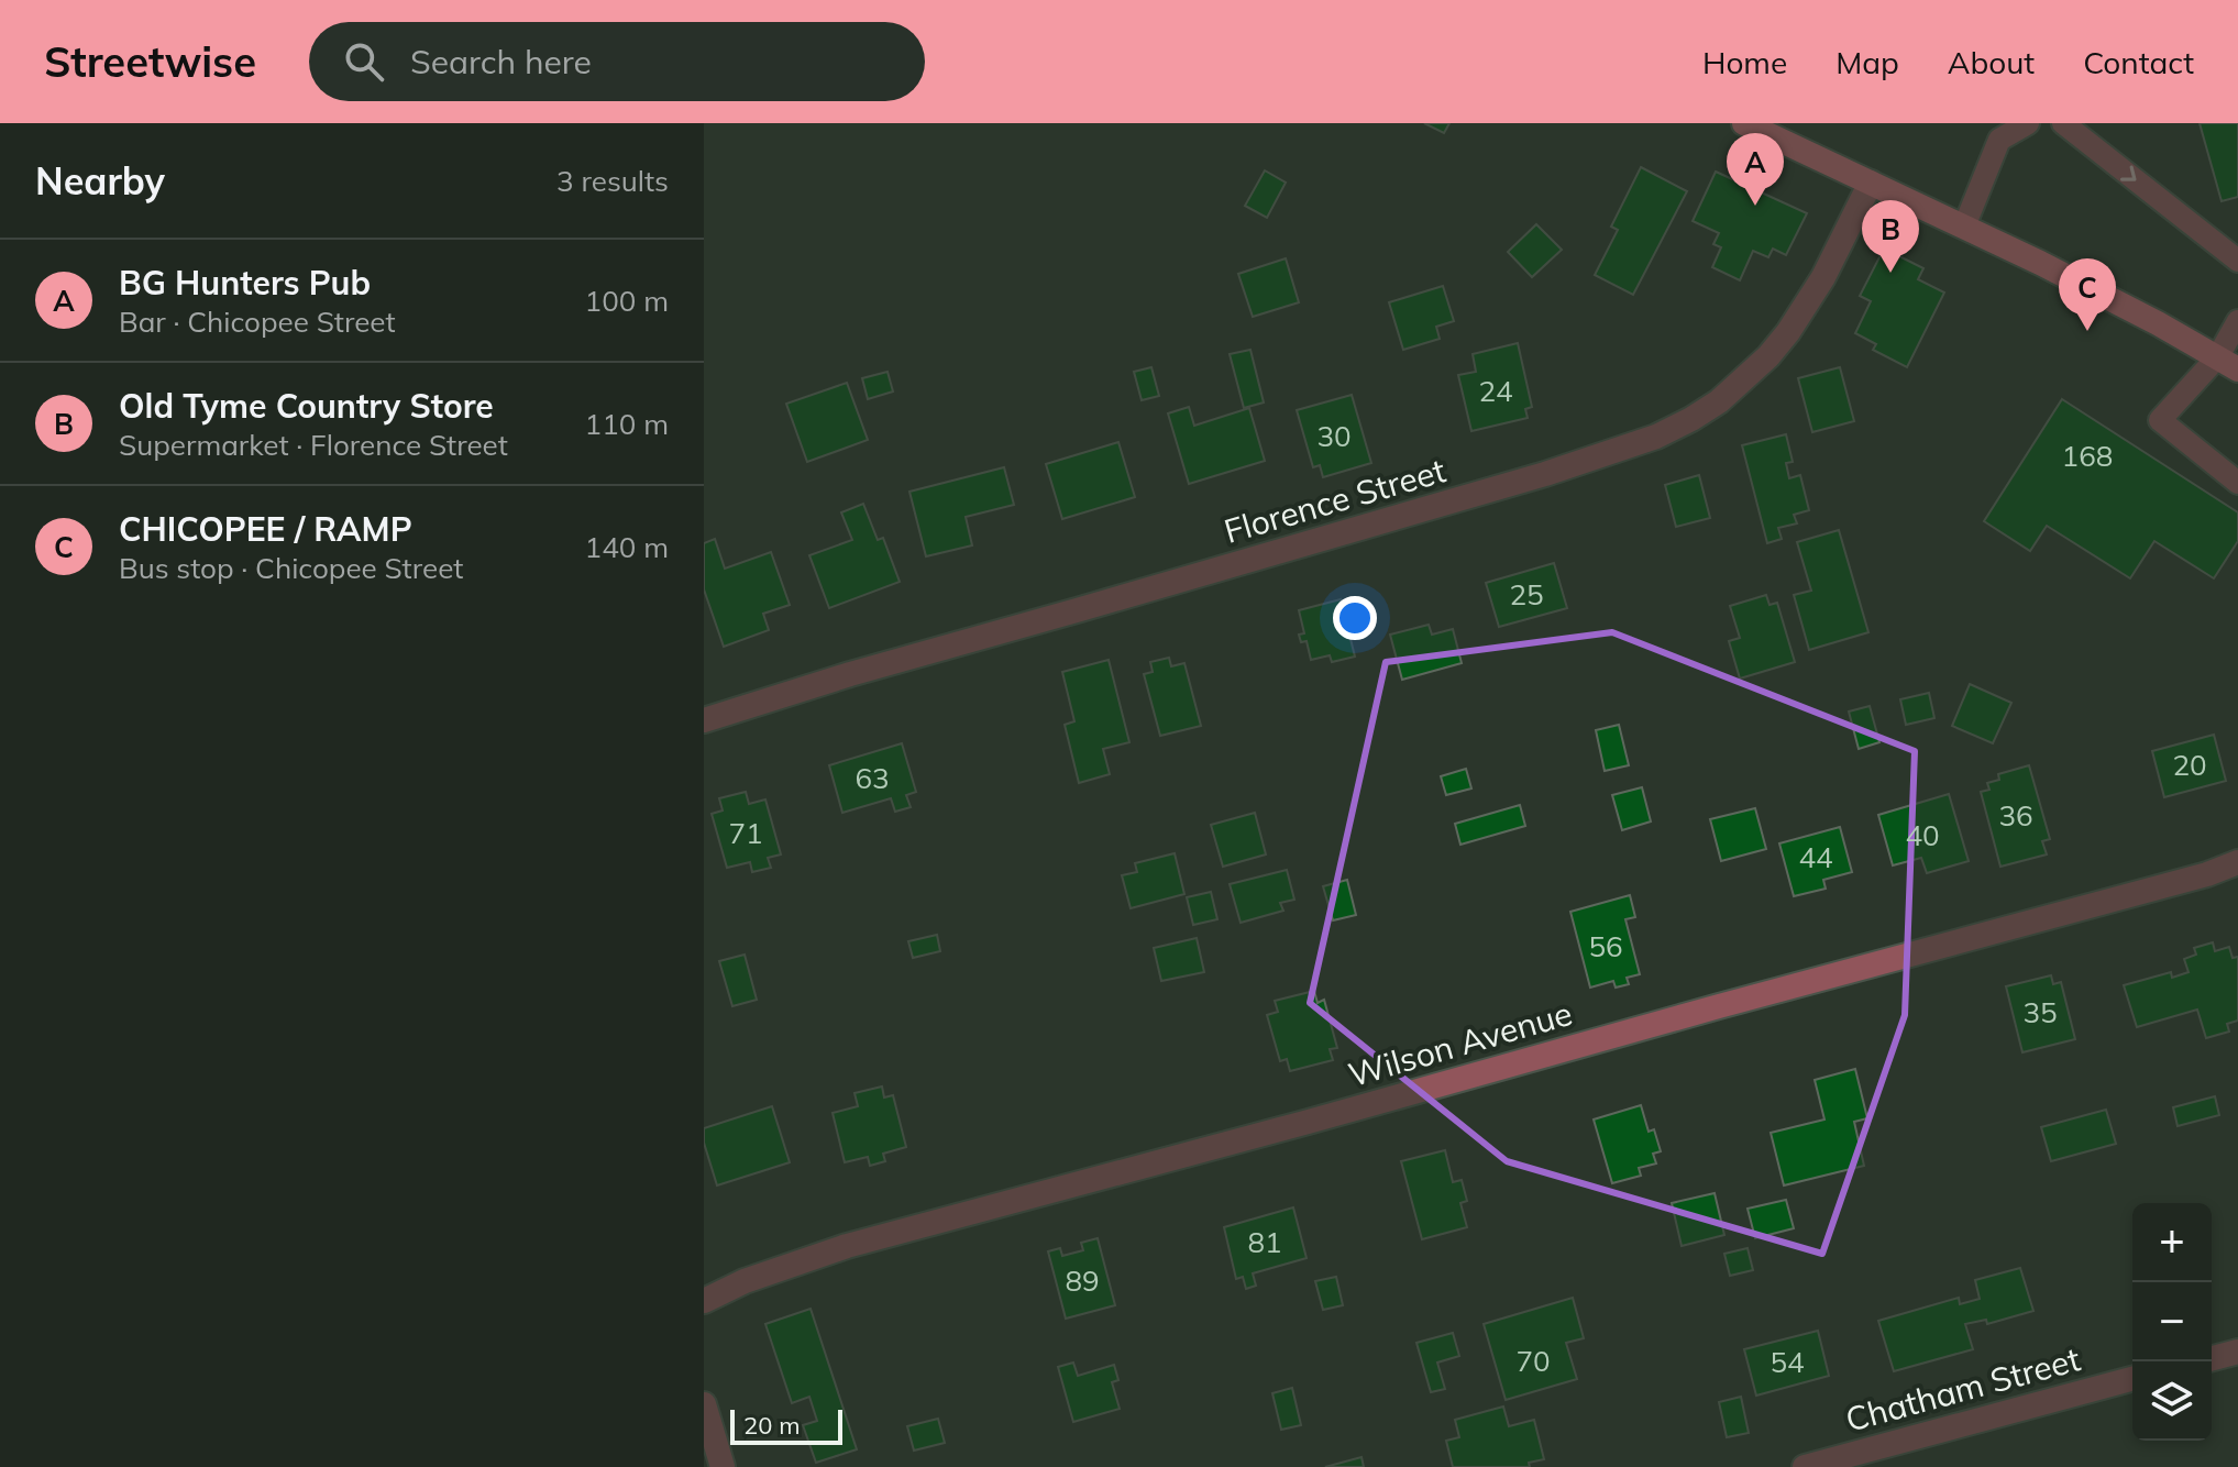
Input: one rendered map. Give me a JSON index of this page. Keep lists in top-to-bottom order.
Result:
{
  "streets": {
    "street": ["Florence Street", "Wilson Avenue", "Chatham Street"]
  },
  "house_numbers": [
    "24",
    "30",
    "168",
    "25",
    "20",
    "63",
    "36",
    "71",
    "40",
    "44",
    "56",
    "35",
    "81",
    "89",
    "70",
    "54"
  ],
  "scale_bar": "20 m",
  "page": {
    "header": "Streetwise",
    "search": "Search here",
    "nav": [
      "Home",
      "Map",
      "About",
      "Contact"
    ],
    "heading": ["Nearby", "3 results"],
    "pins": ["A", "B", "C"],
    "list": [
      {
        "mark": "A",
        "name": "BG Hunters Pub",
        "note": "Bar · Chicopee Street",
        "value": "100 m"
      },
      {
        "mark": "B",
        "name": "Old Tyme Country Store",
        "note": "Supermarket · Florence Street",
        "value": "110 m"
      },
      {
        "mark": "C",
        "name": "CHICOPEE / RAMP",
        "note": "Bus stop · Chicopee Street",
        "value": "140 m"
      }
    ],
    "map_buttons": ["+", "−"],
    "scale": "20 m"
  }
}
